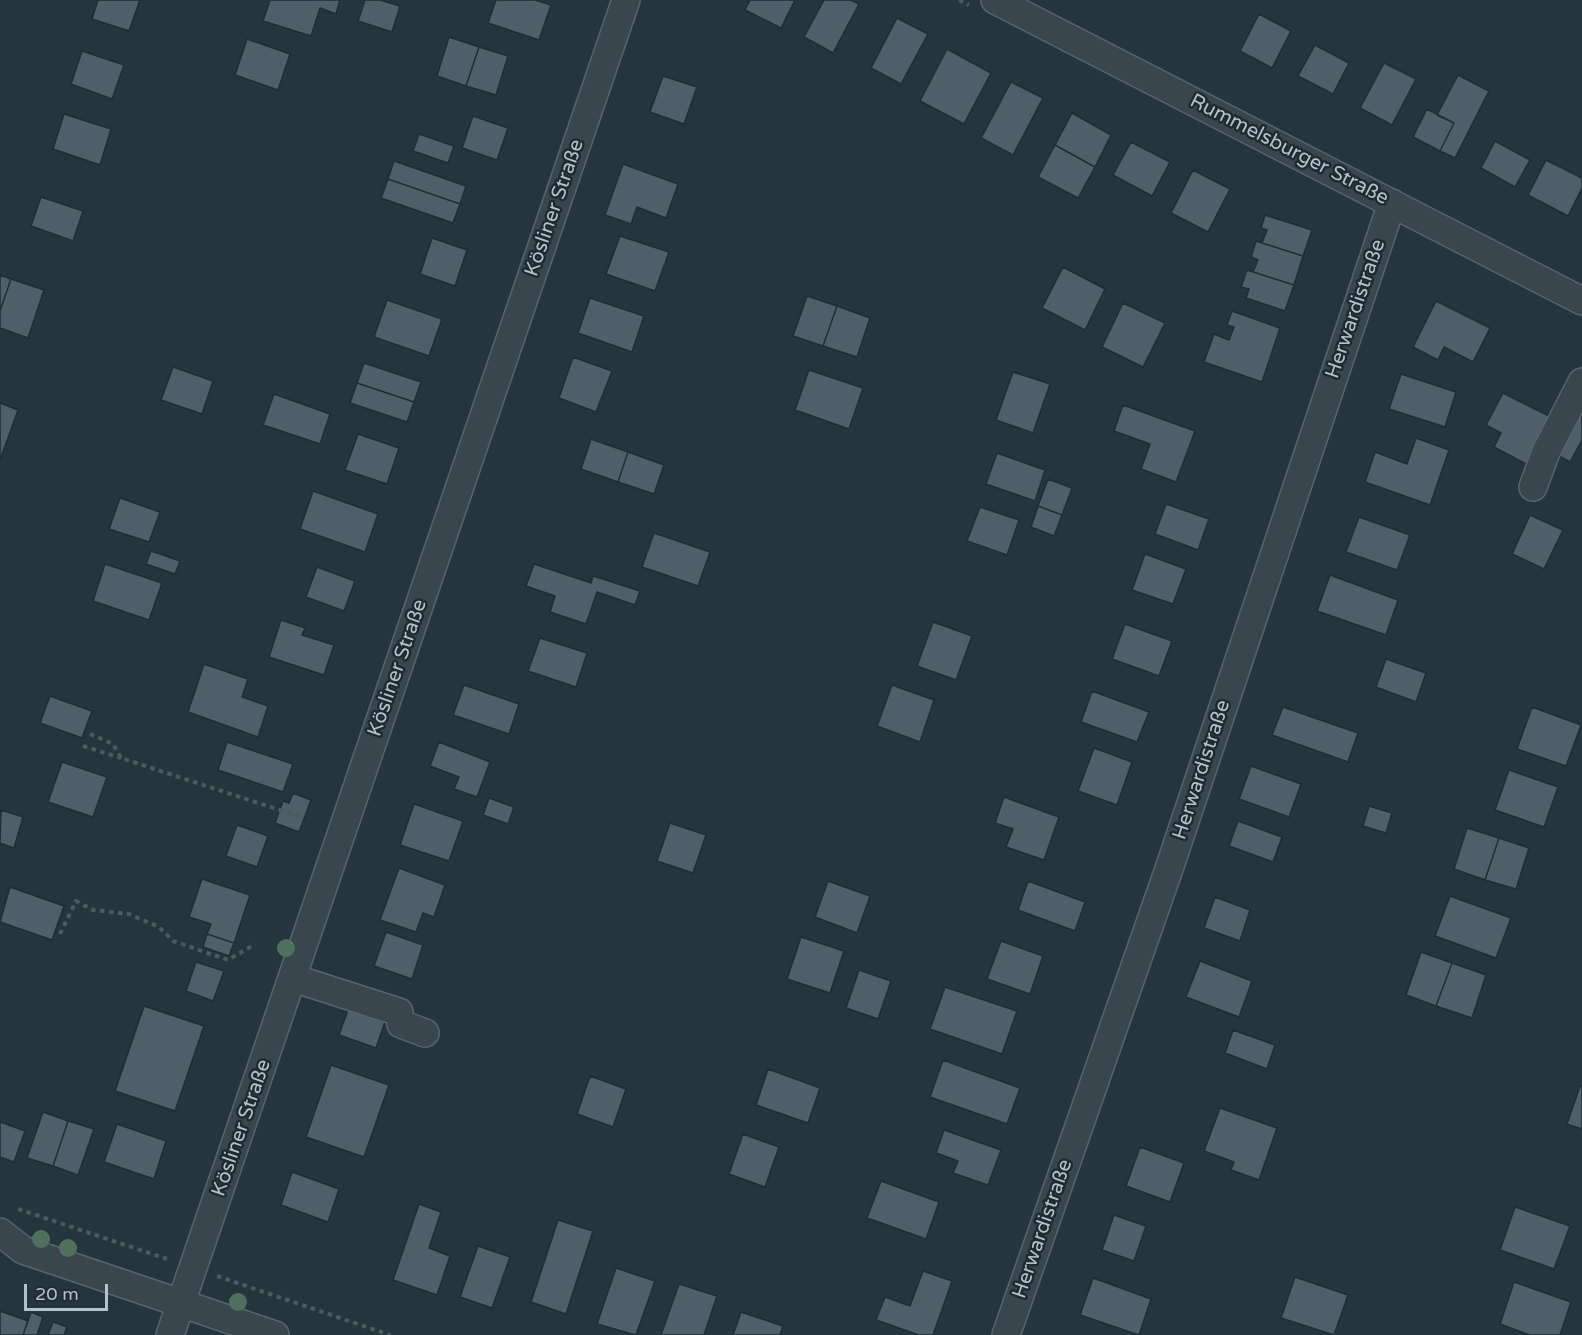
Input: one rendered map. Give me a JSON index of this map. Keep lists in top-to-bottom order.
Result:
{
  "streets": {
    "street": ["Rummelsburger Straße", "Kösliner Straße", "Herwardistraße"]
  },
  "crossings": [
    ["Rummelsburger Straße", "Herwardistraße"]
  ],
  "scale_bar": "20 m"
}
